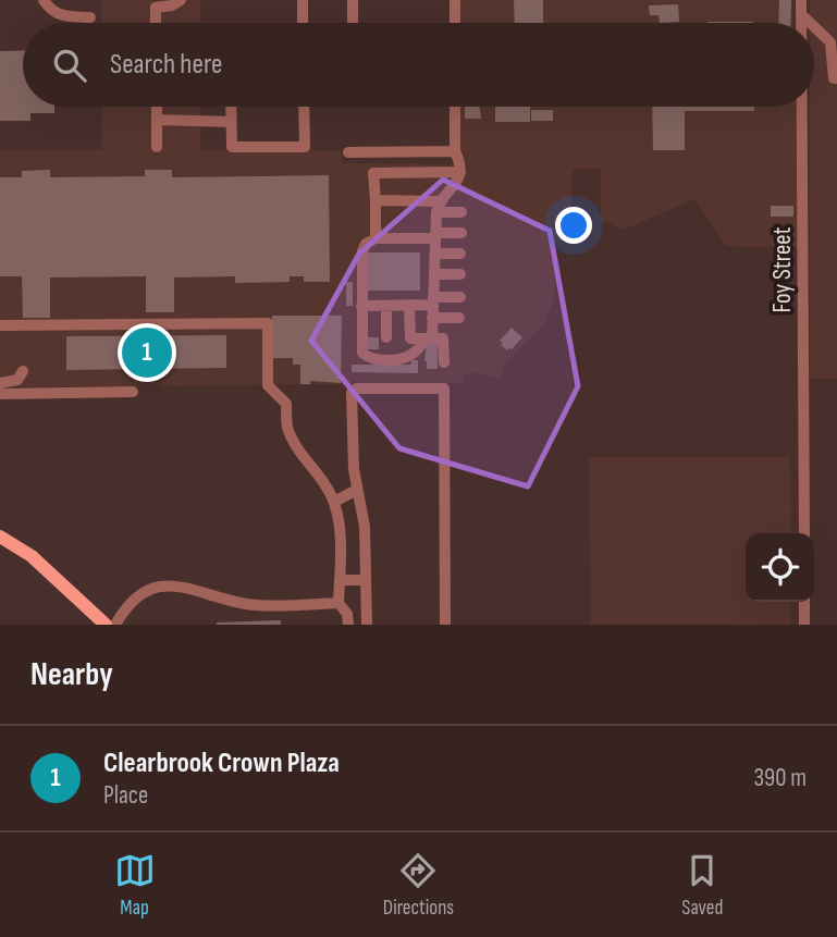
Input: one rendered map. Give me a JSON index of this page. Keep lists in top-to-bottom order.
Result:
{
  "streets": {
    "street": ["Foy Street"]
  },
  "page": {
    "search": "Search here",
    "pins": "1",
    "heading": "Nearby",
    "list": [
      {
        "mark": "1",
        "name": "Clearbrook Crown Plaza",
        "note": "Place",
        "value": "390 m"
      }
    ],
    "nav": ["Map", "Directions", "Saved"]
  }
}
